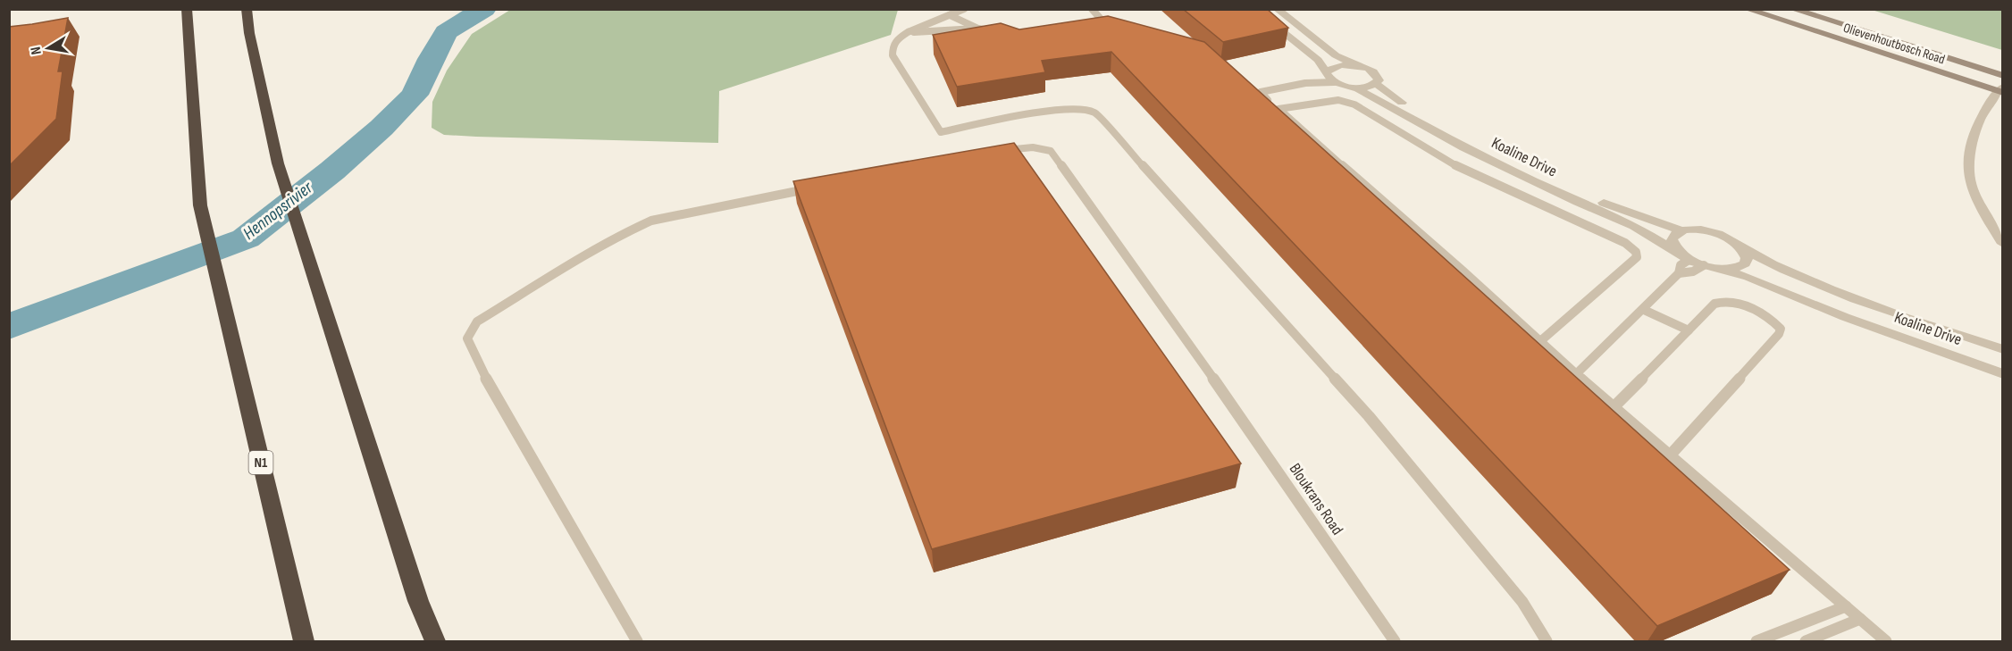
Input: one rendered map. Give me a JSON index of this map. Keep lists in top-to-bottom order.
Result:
{
  "streets": {
    "highway": ["N1"],
    "main road": ["Olievenhoutbosch Road"],
    "street": ["Koaline Drive"],
    "lane": ["Bloukrans Road"]
  },
  "water": ["Hennopsrivier"],
  "north": "left"
}
